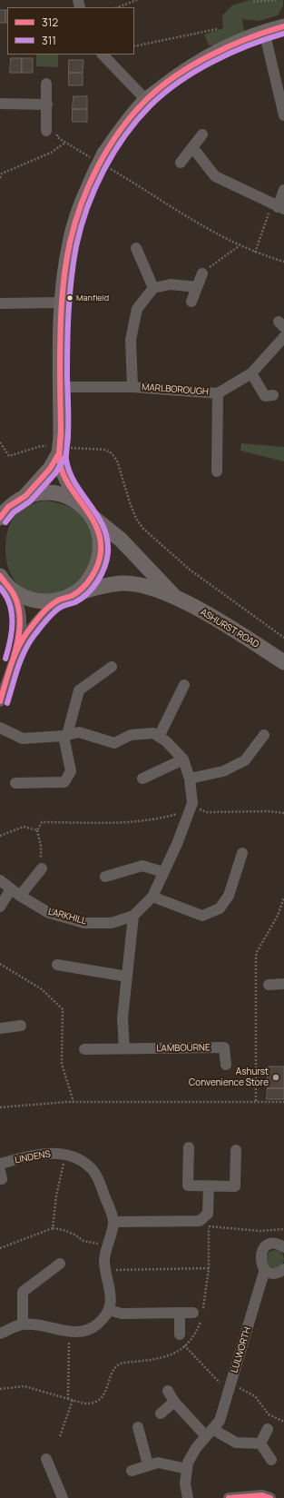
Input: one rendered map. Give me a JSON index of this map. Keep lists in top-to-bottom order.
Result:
{
  "streets": {
    "street": [
      "MARLBOROUGH",
      "ASHURST ROAD",
      "LARKHILL",
      "LAMBOURNE",
      "LINDENS",
      "LULWORTH"
    ]
  },
  "places": ["Manfield", "Ashurst Convenience Store"],
  "lines": ["transit line 312", "transit line 311"],
  "legend": ["312", "311"]
}
